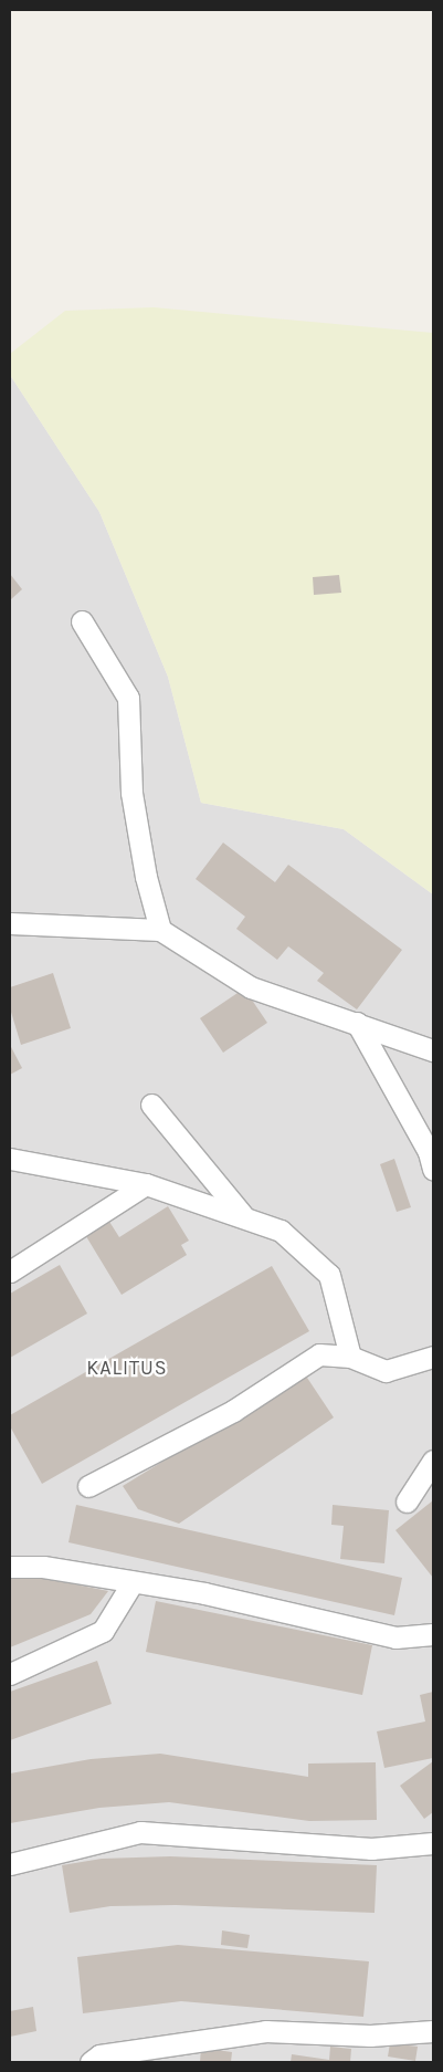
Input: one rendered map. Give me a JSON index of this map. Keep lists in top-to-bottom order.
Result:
{
  "districts": ["KALITUS"]
}
